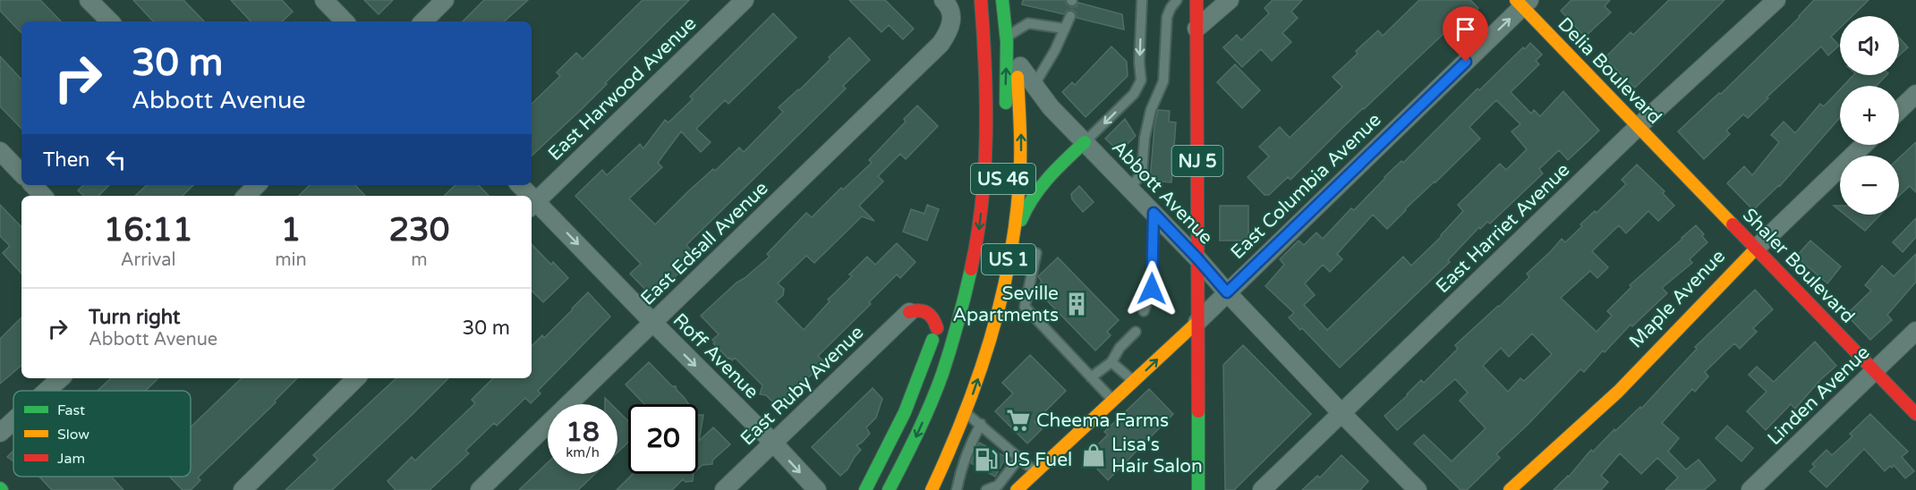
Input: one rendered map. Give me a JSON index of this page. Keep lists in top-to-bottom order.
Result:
{
  "streets": {
    "main road": [
      "Delia Boulevard",
      "NJ 5",
      "US 46",
      "East Columbia Avenue",
      "US 1",
      "Shaler Boulevard",
      "Maple Avenue"
    ],
    "street": [
      "East Harwood Avenue",
      "Abbott Avenue",
      "East Harriet Avenue",
      "East Edsall Avenue",
      "Roff Avenue",
      "East Ruby Avenue",
      "Linden Avenue"
    ]
  },
  "crossings": [
    ["Delia Boulevard", "East Columbia Avenue"],
    ["Delia Boulevard", "East Harriet Avenue"],
    ["Delia Boulevard", "Shaler Boulevard"],
    ["East Harwood Avenue", "Roff Avenue"],
    ["NJ 5", "East Columbia Avenue"],
    ["NJ 5", "Abbott Avenue"],
    ["East Columbia Avenue", "Abbott Avenue"],
    ["Abbott Avenue", "East Harriet Avenue"],
    ["Abbott Avenue", "US 1"],
    ["East Edsall Avenue", "Roff Avenue"],
    ["Shaler Boulevard", "Maple Avenue"],
    ["Shaler Boulevard", "Linden Avenue"],
    ["Roff Avenue", "East Ruby Avenue"]
  ],
  "one_way": ["East Columbia Avenue", "Roff Avenue"],
  "places": {
    "building": ["Seville Apartments"],
    "supermarket": ["Cheema Farms"],
    "shop": ["Lisa's Hair Salon"],
    "fuel station": ["US Fuel"]
  },
  "legend": ["Fast", "Slow", "Jam"],
  "page": {
    "map_buttons": ["+", "−"],
    "turn": ["30 m", "Abbott Avenue"],
    "then": "Then",
    "eta": [
      "16:11",
      "Arrival",
      "1",
      "min",
      "230",
      "m"
    ],
    "list": [
      {
        "name": "Turn right",
        "note": "Abbott Avenue",
        "value": "30 m"
      }
    ],
    "speed": "18 km/h",
    "limit": "20"
  }
}
